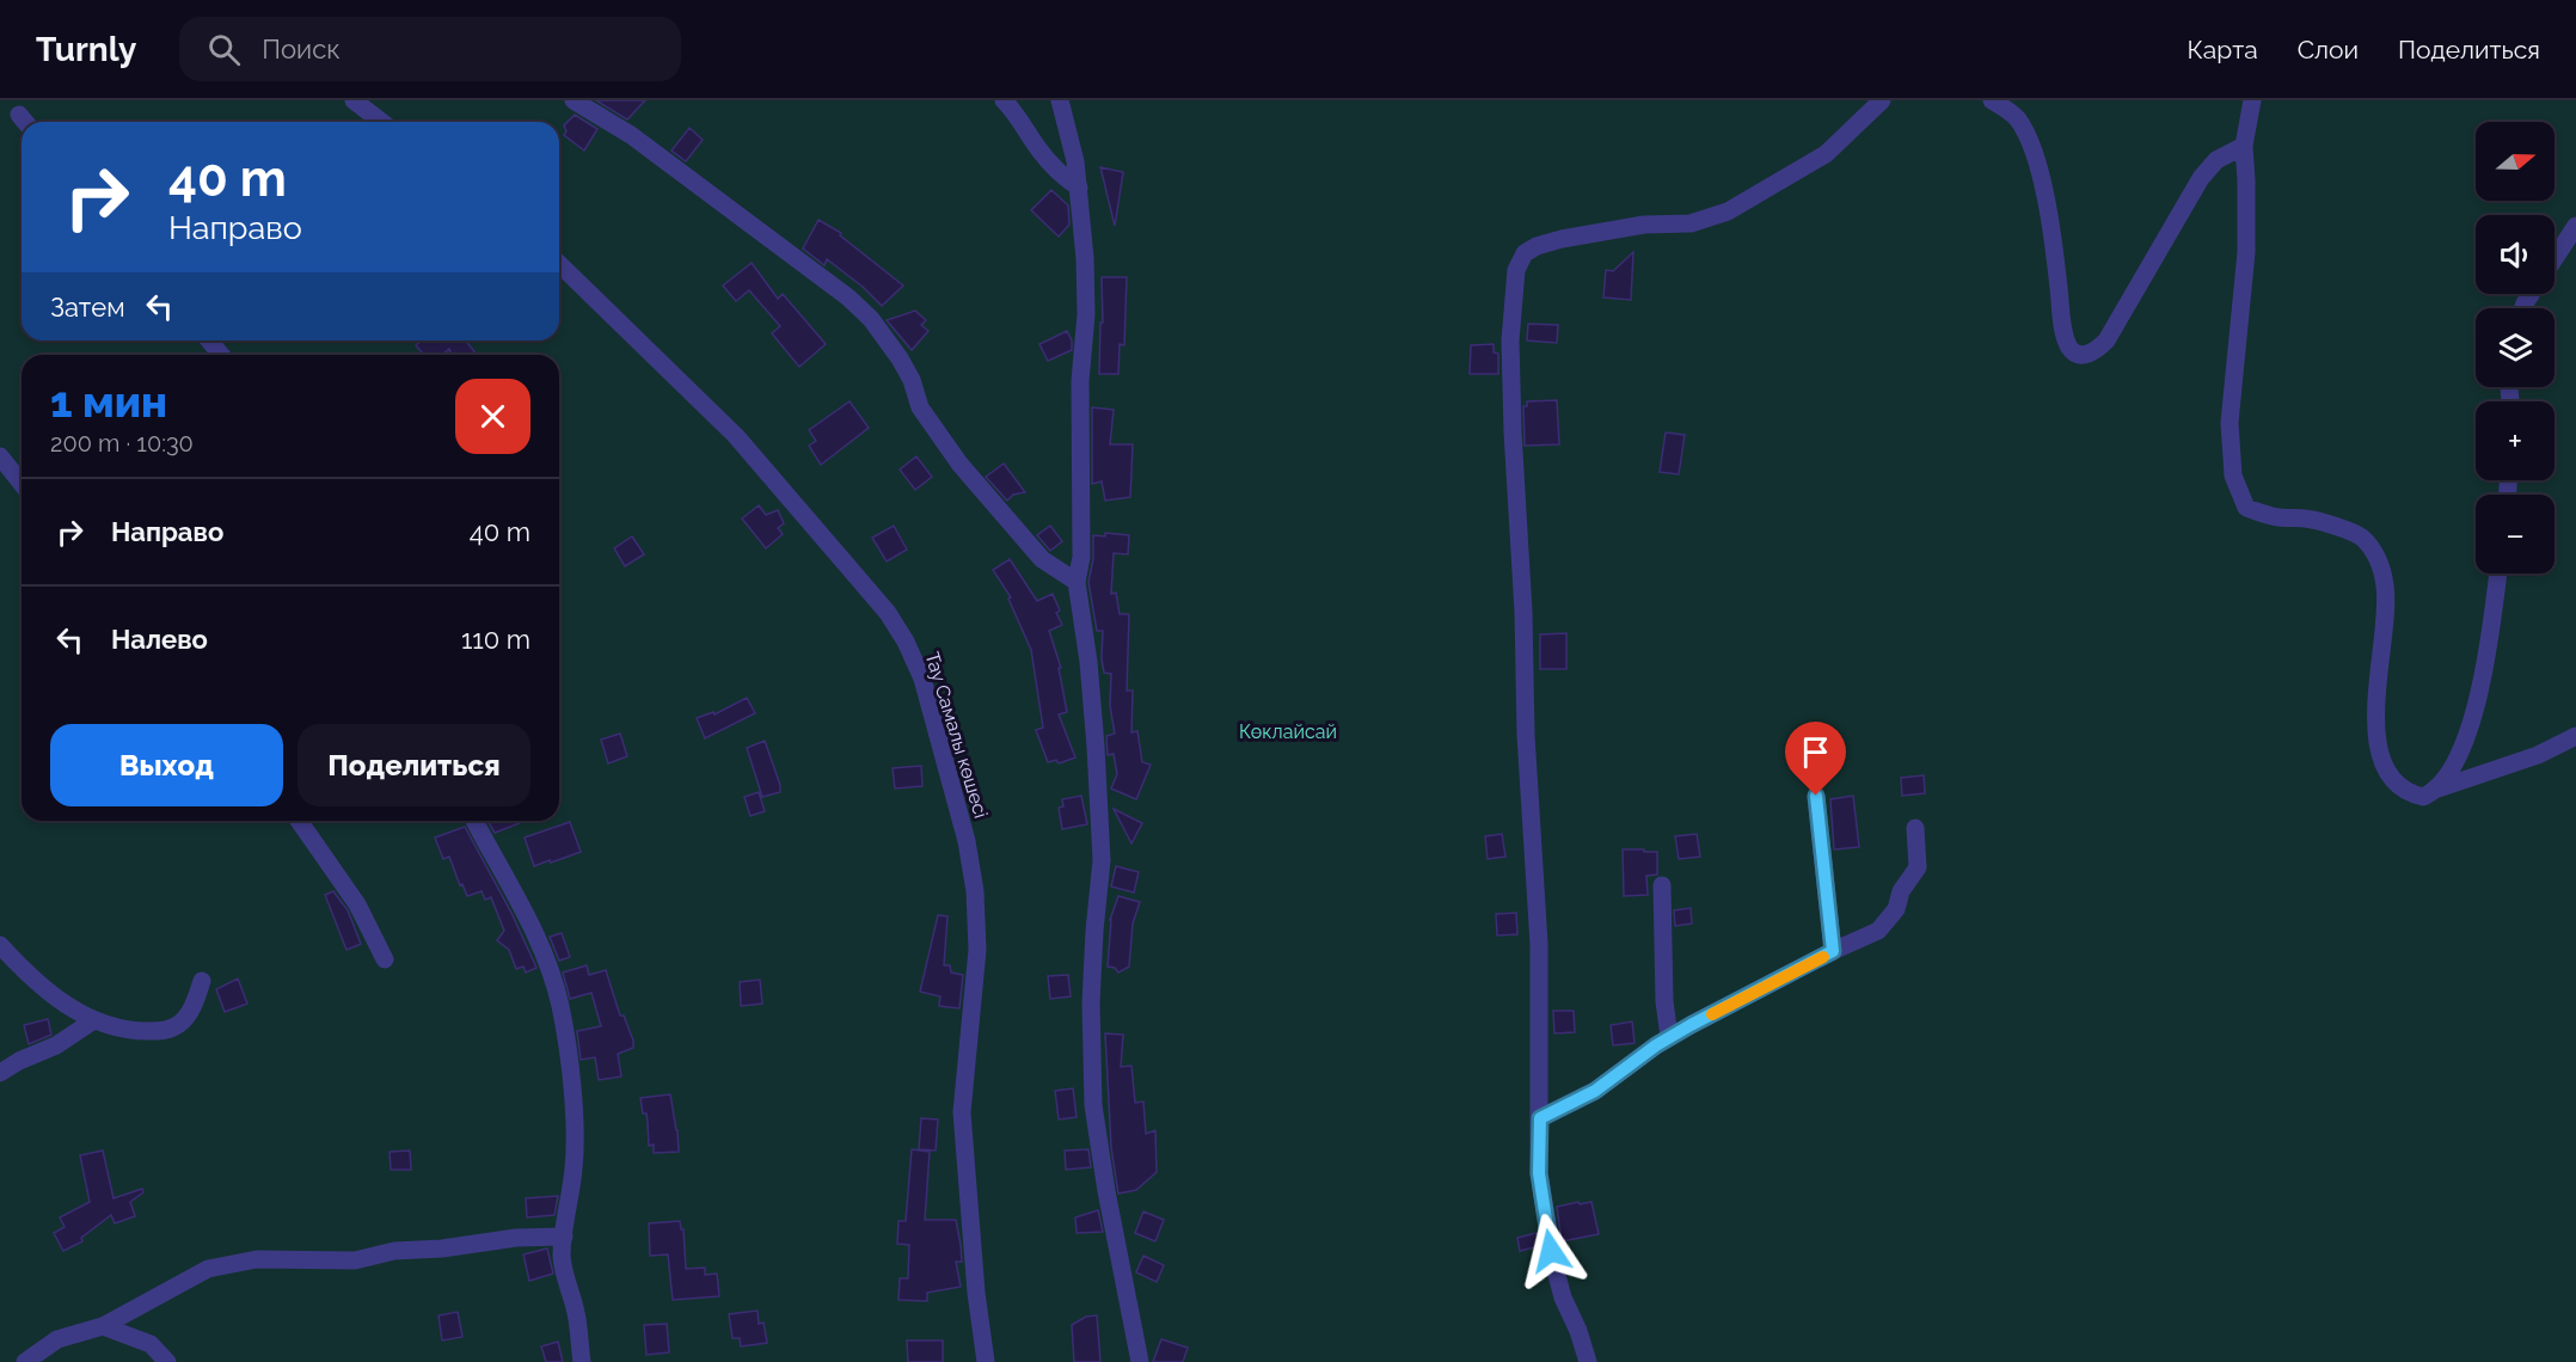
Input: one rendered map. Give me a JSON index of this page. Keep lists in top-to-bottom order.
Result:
{
  "streets": {
    "street": ["Тау Самалы көшесі"]
  },
  "parks": ["Көклайсай"],
  "north": "right",
  "page": {
    "header": "Turnly",
    "search": "Поиск",
    "nav": ["Карта", "Слои", "Поделиться"],
    "map_buttons": ["+", "−"],
    "turn": ["40 m", "Направо"],
    "then": "Затем",
    "heading": ["1 мин", "200 m · 10:30"],
    "list": [
      {
        "name": "Направо",
        "value": "40 m"
      },
      {
        "name": "Налево",
        "value": "110 m"
      }
    ],
    "buttons": ["Выход", "Поделиться"]
  }
}
